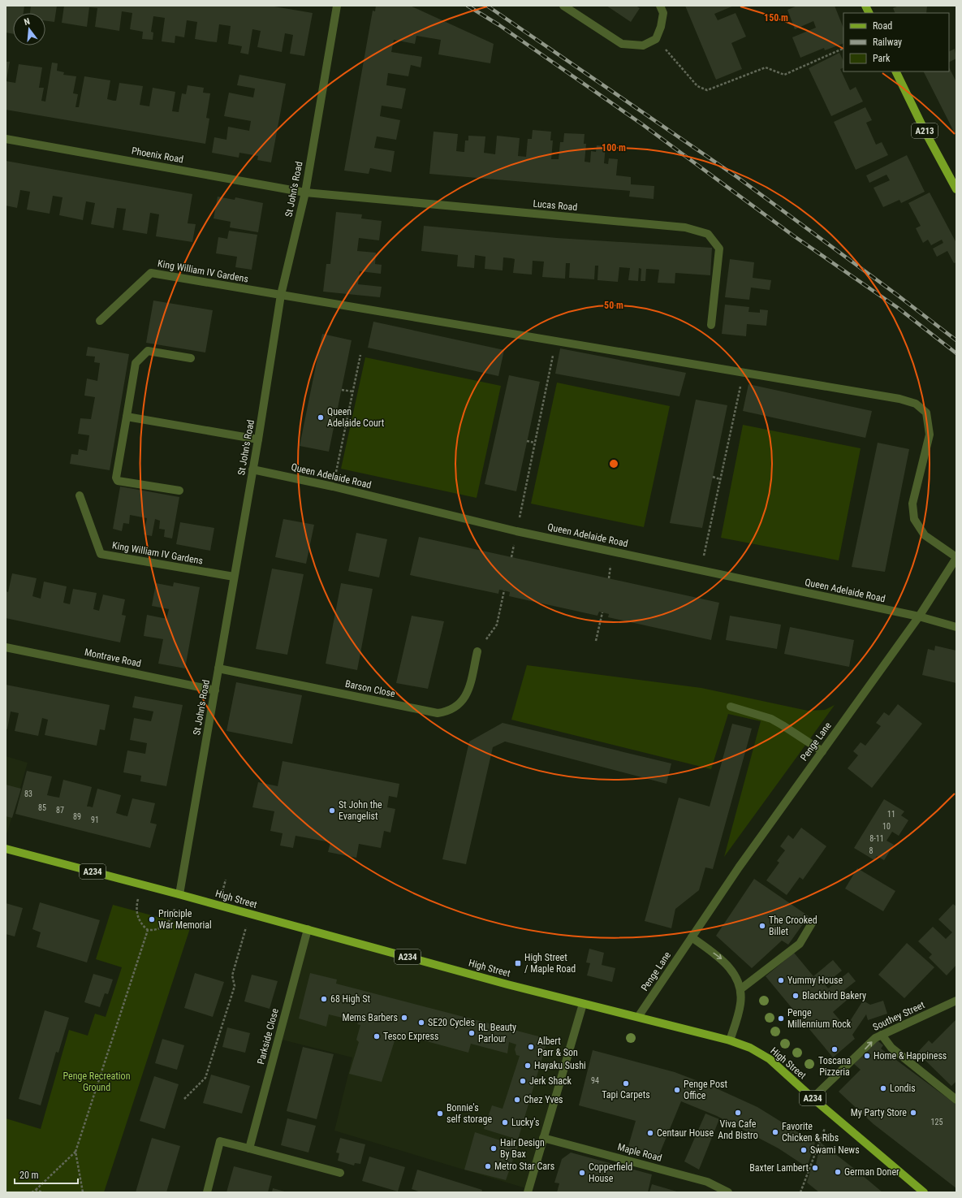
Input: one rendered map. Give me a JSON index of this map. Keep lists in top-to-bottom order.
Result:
{
  "streets": {
    "main road": ["A213", "A234", "High Street"],
    "street": [
      "Phoenix Road",
      "St John's Road",
      "Lucas Road",
      "King William IV Gardens",
      "Queen Adelaide Road",
      "Montrave Road",
      "Barson Close",
      "Penge Lane",
      "Southey Street",
      "Parkside Close",
      "Maple Road"
    ]
  },
  "crossings": [
    ["Phoenix Road", "St John's Road"],
    ["Phoenix Road", "Lucas Road"],
    ["St John's Road", "Lucas Road"],
    ["St John's Road", "King William IV Gardens"],
    ["St John's Road", "Queen Adelaide Road"],
    ["St John's Road", "Montrave Road"],
    ["St John's Road", "Barson Close"],
    ["St John's Road", "High Street"],
    ["Queen Adelaide Road", "Penge Lane"],
    ["Penge Lane", "High Street"],
    ["High Street", "Southey Street"],
    ["High Street", "Parkside Close"]
  ],
  "one_way": ["Southey Street"],
  "parks": ["Penge Recreation Ground"],
  "places": {
    "other": [
      "Queen Adelaide Court",
      "St John the Evangelist",
      "Principle War Memorial",
      "The Crooked Billet",
      "Yummy House",
      "Blackbird Bakery",
      "68 High St",
      "Mems Barbers",
      "Penge Millennium Rock",
      "SE20 Cycles",
      "RL Beauty Parlour",
      "Tesco Express",
      "Albert Parr & Son",
      "Toscana Pizzeria",
      "Home & Happiness",
      "Hayaku Sushi",
      "Jerk Shack",
      "Tapi Carpets",
      "Londis",
      "Penge Post Office",
      "Chez Yves",
      "Viva Cafe And Bistro",
      "My Party Store",
      "Bonnie's self storage",
      "Lucky's",
      "Favorite Chicken & Ribs",
      "Centaur House",
      "Hair Design By Bax",
      "Swami News",
      "Metro Star Cars",
      "Baxter Lambert",
      "German Doner",
      "Copperfield House"
    ],
    "transit": ["High Street / Maple Road"]
  },
  "house_numbers": [
    "83",
    "85",
    "87",
    "11",
    "89",
    "91",
    "10",
    "8-11",
    "8",
    "94",
    "125"
  ],
  "legend": ["Road", "Railway", "Park"],
  "scale_bar": "20 m",
  "north": "top",
  "rings": ["150 m", "100 m", "50 m"]
}
